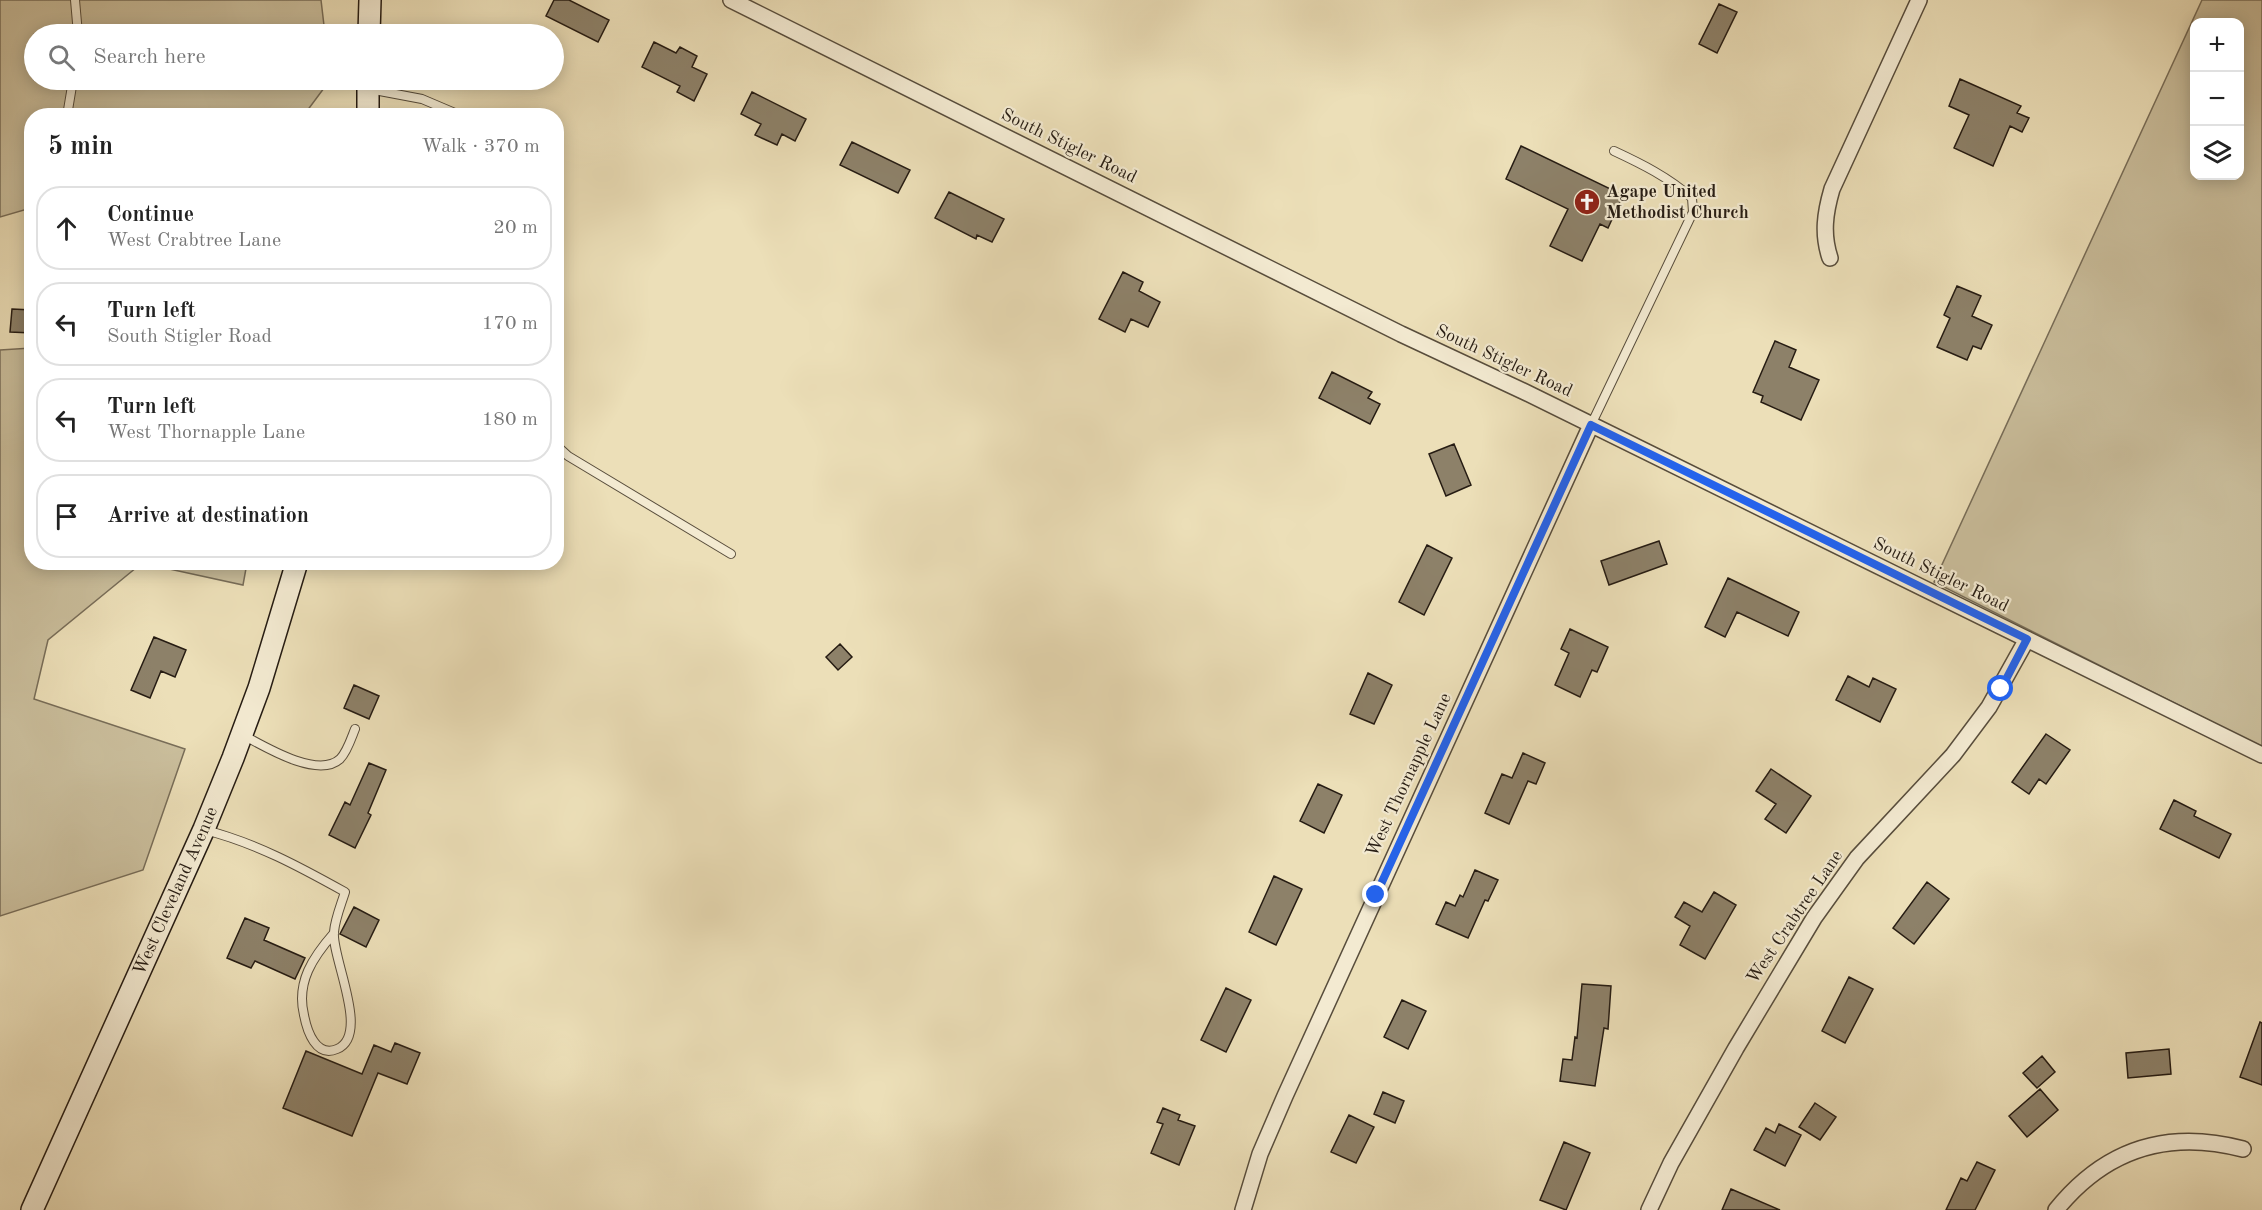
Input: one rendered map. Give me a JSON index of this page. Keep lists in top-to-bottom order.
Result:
{
  "streets": {
    "main road": ["West Cleveland Avenue"],
    "street": ["South Stigler Road", "West Thornapple Lane", "West Crabtree Lane"]
  },
  "crossings": [
    ["South Stigler Road", "West Thornapple Lane"],
    ["South Stigler Road", "West Crabtree Lane"]
  ],
  "places": {
    "church": ["Agape United Methodist Church"]
  },
  "page": {
    "map_buttons": ["+", "−"],
    "search": "Search here",
    "heading": ["5 min", "Walk · 370 m"],
    "list": [
      ["Continue", "West Crabtree Lane", "20 m"],
      ["Turn left", "South Stigler Road", "170 m"],
      ["Turn left", "West Thornapple Lane", "180 m"],
      "Arrive at destination"
    ]
  }
}
